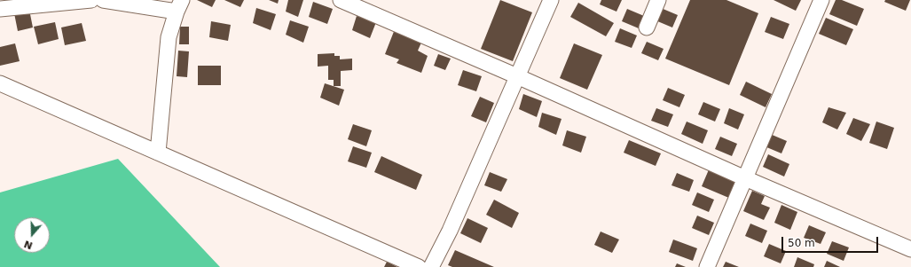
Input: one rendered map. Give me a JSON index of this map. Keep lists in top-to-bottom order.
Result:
{
  "scale_bar": "50 m",
  "north": "bottom"
}
